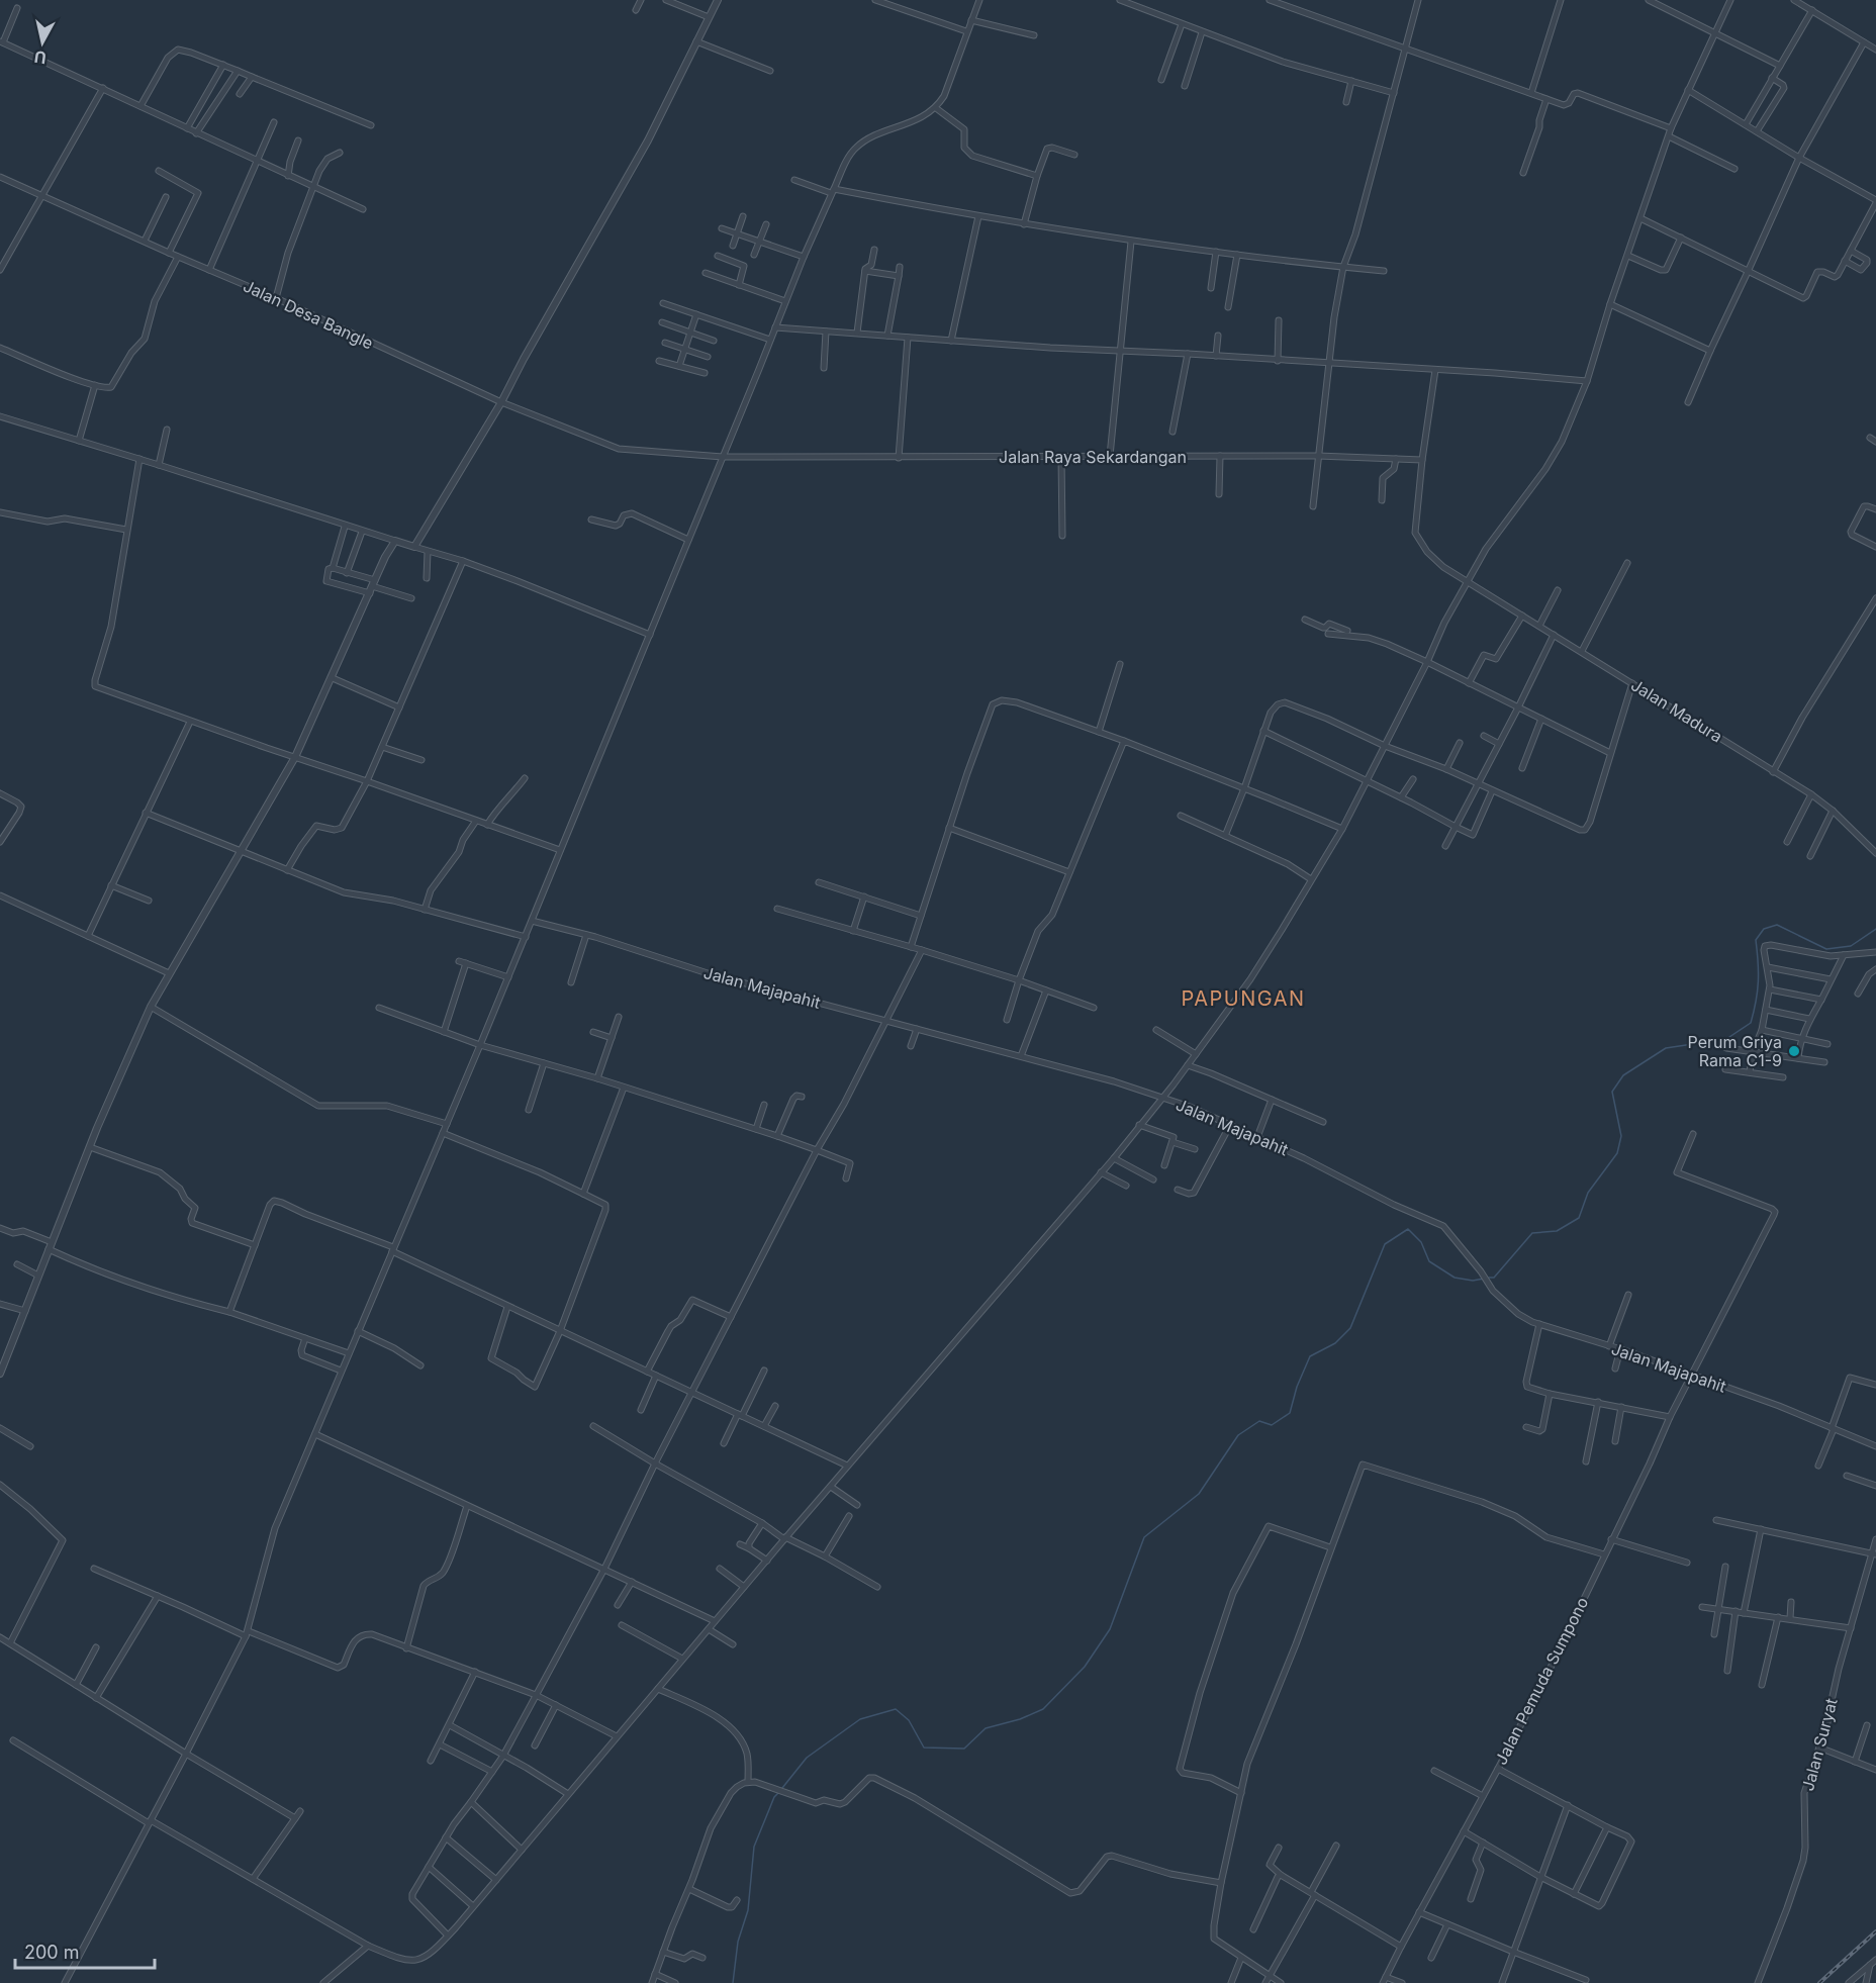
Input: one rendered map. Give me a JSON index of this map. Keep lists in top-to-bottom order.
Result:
{
  "streets": {
    "street": [
      "Jalan Desa Bangle",
      "Jalan Raya Sekardangan",
      "Jalan Madura",
      "Jalan Majapahit",
      "Jalan Pemuda Sumpono",
      "Jalan Suryat"
    ]
  },
  "crossings": [
    ["Jalan Desa Bangle", "Jalan Raya Sekardangan"],
    ["Jalan Majapahit", "Jalan Pemuda Sumpono"]
  ],
  "districts": ["PAPUNGAN"],
  "places": ["Perum Griya Rama C1-9"],
  "scale_bar": "200 m",
  "north": "bottom"
}
